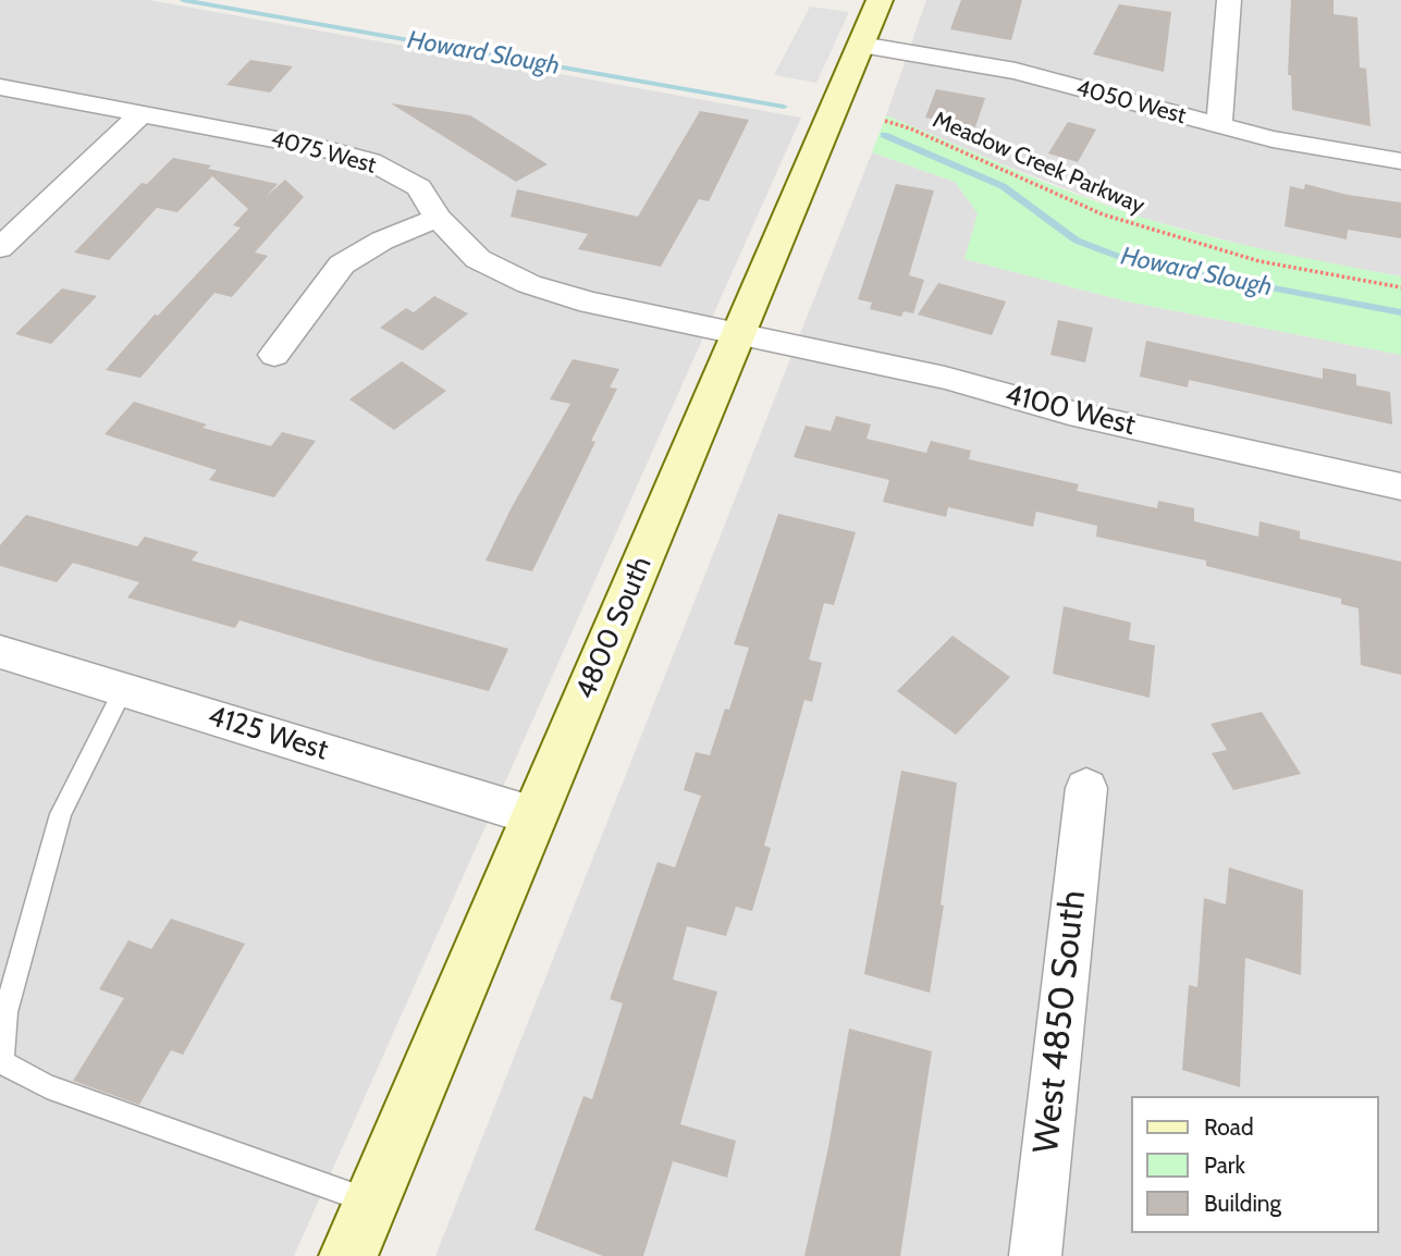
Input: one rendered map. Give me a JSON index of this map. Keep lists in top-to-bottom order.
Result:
{
  "streets": {
    "street": [
      "4050 West",
      "4075 West",
      "4100 West",
      "4800 South",
      "4125 West",
      "West 4850 South"
    ],
    "path": ["Meadow Creek Parkway"]
  },
  "crossings": [
    ["4050 West", "4800 South"],
    ["4075 West", "4100 West"],
    ["4075 West", "4800 South"],
    ["4100 West", "4800 South"],
    ["4800 South", "4125 West"]
  ],
  "water": ["Howard Slough"],
  "legend": ["Road", "Park", "Building"]
}
